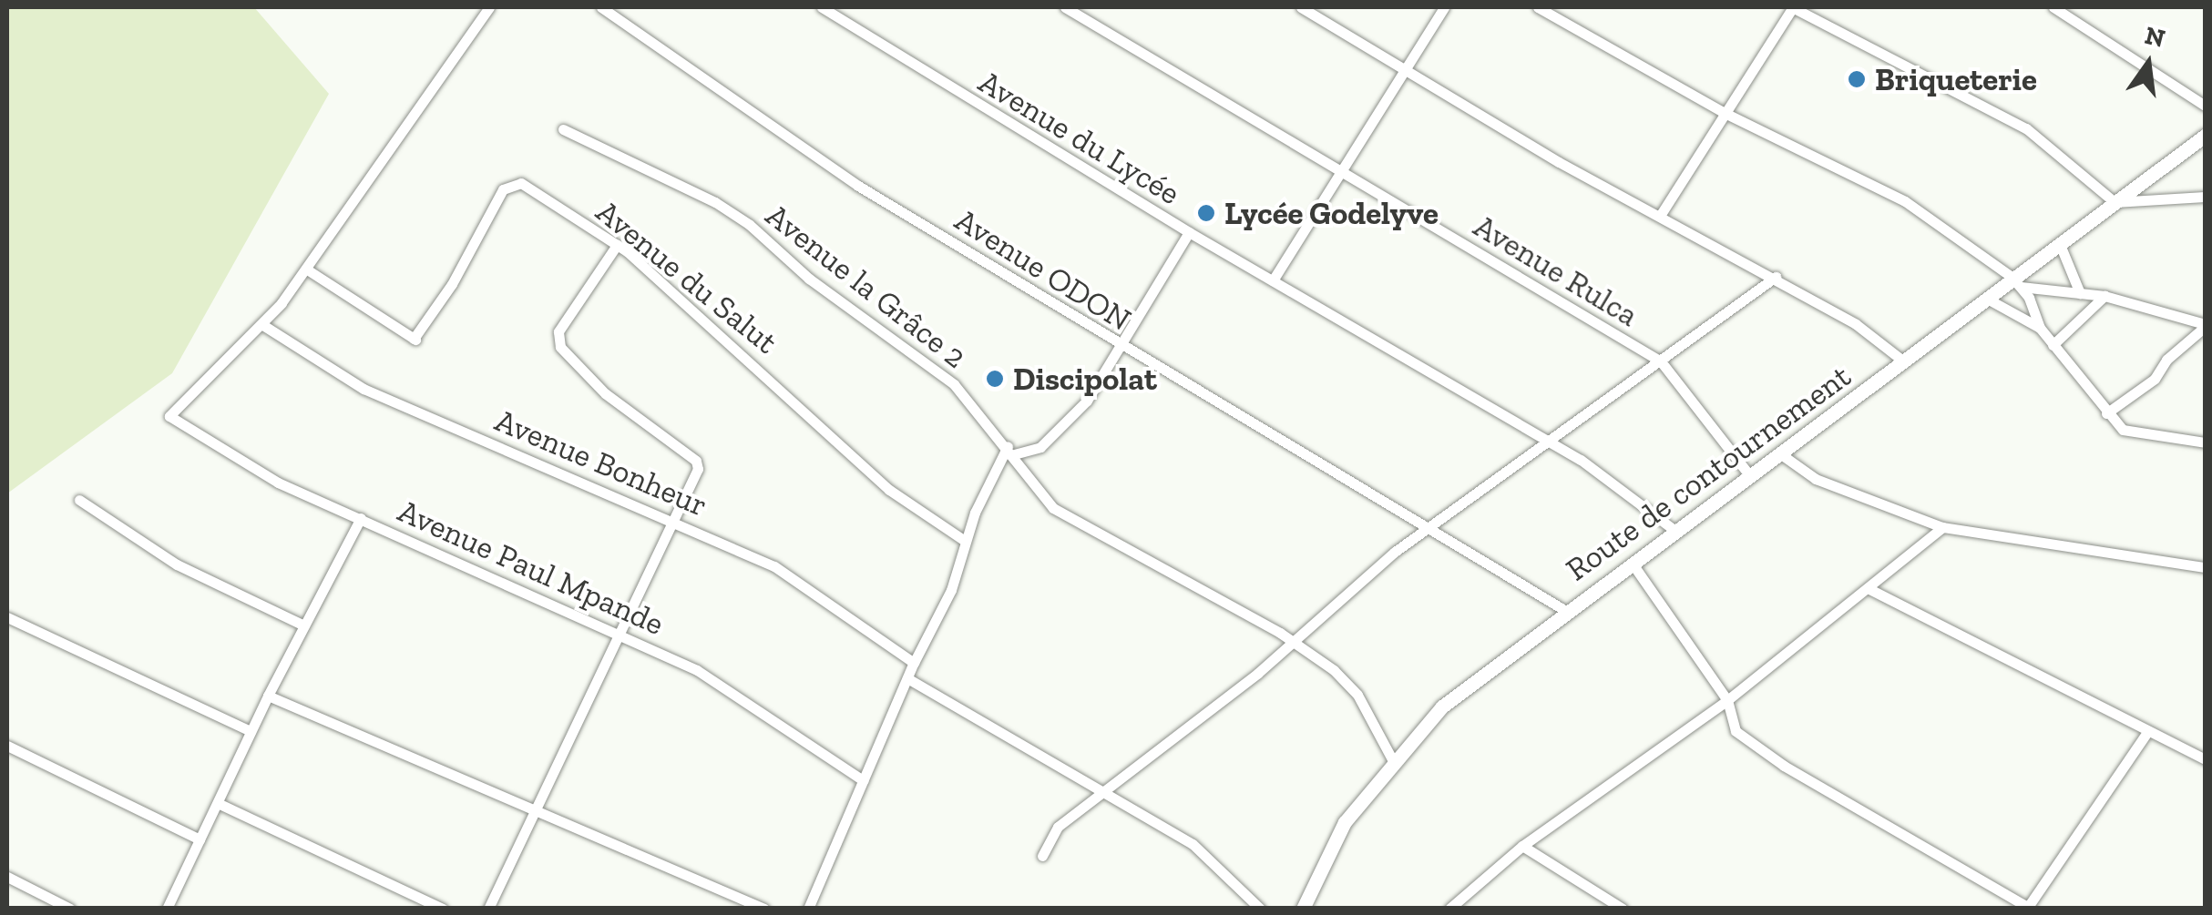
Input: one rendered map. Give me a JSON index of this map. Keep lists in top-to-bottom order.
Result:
{
  "streets": {
    "street": [
      "Avenue du Lycée",
      "Avenue ODON",
      "Avenue Rulca",
      "Avenue du Salut",
      "Avenue la Grâce 2",
      "Avenue Bonheur",
      "Route de contournement",
      "Avenue Paul Mpande"
    ]
  },
  "crossings": [
    ["Avenue du Lycée", "Route de contournement"],
    ["Avenue ODON", "Route de contournement"],
    ["Avenue Rulca", "Route de contournement"],
    ["Avenue la Grâce 2", "Route de contournement"],
    ["Avenue Bonheur", "Avenue Paul Mpande"]
  ],
  "places": ["Briqueterie", "Lycée Godelyve", "Discipolat"],
  "north": "top"
}
